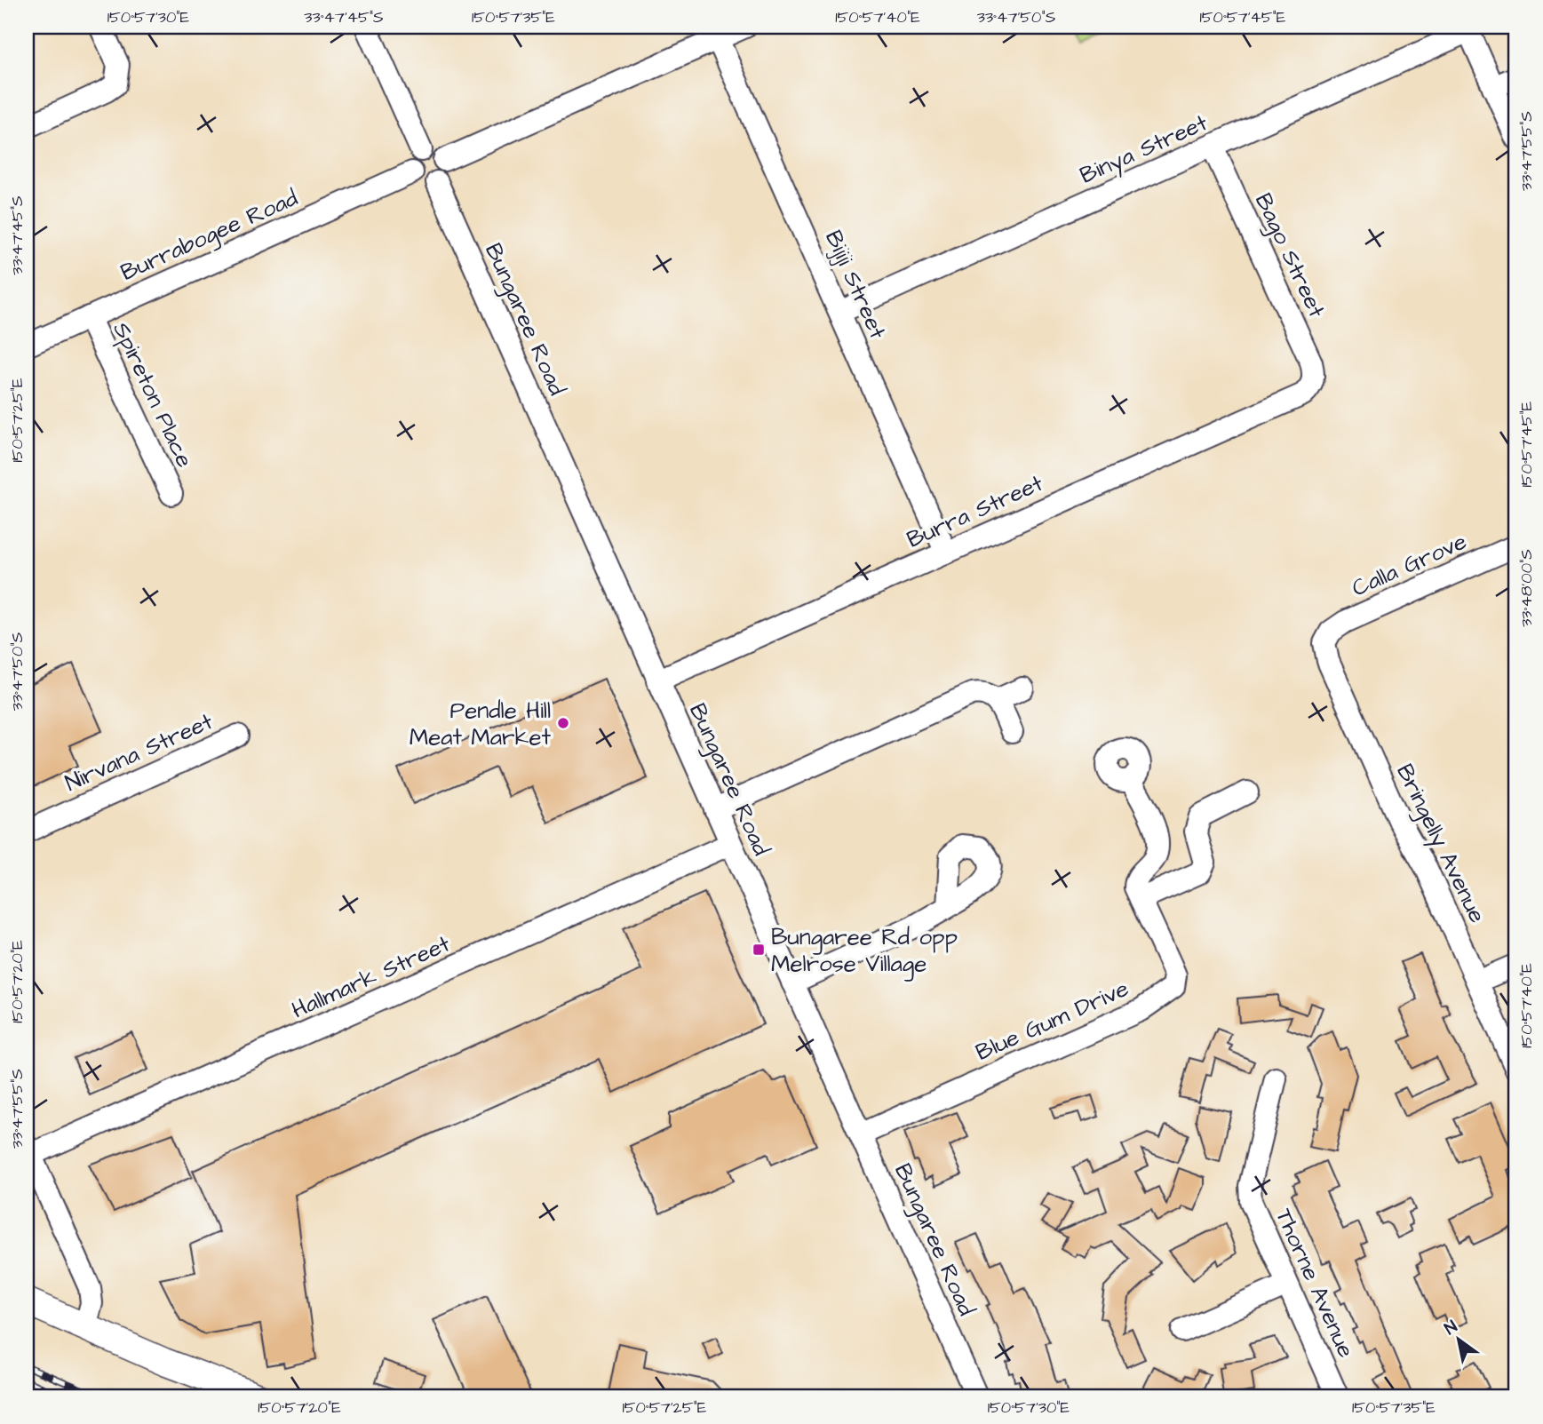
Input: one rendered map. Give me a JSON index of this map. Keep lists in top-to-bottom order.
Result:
{
  "streets": {
    "street": [
      "Binya Street",
      "Burrabogee Road",
      "Bago Street",
      "Bijiji Street",
      "Bungaree Road",
      "Spireton Place",
      "Burra Street",
      "Calla Grove",
      "Nirvana Street",
      "Bringelly Avenue",
      "Hallmark Street",
      "Blue Gum Drive",
      "Thorne Avenue"
    ]
  },
  "crossings": [
    ["Binya Street", "Bago Street"],
    ["Binya Street", "Bijiji Street"],
    ["Burrabogee Road", "Bungaree Road"],
    ["Burrabogee Road", "Spireton Place"],
    ["Bago Street", "Burra Street"],
    ["Bijiji Street", "Burra Street"],
    ["Bungaree Road", "Burra Street"],
    ["Bungaree Road", "Hallmark Street"],
    ["Bungaree Road", "Blue Gum Drive"],
    ["Calla Grove", "Bringelly Avenue"]
  ],
  "places": {
    "other": ["Pendle Hill Meat Market"],
    "transit": ["Bungaree Rd opp Melrose Village"]
  },
  "north": "top left",
  "coordinates": [
    "150°57'30\"E",
    "33°47'45\"S",
    "150°57'35\"E",
    "150°57'40\"E",
    "33°47'50\"S",
    "150°57'45\"E",
    "33°47'55\"S",
    "150°57'25\"E",
    "33°48'00\"S",
    "150°57'20\"E"
  ]
}
